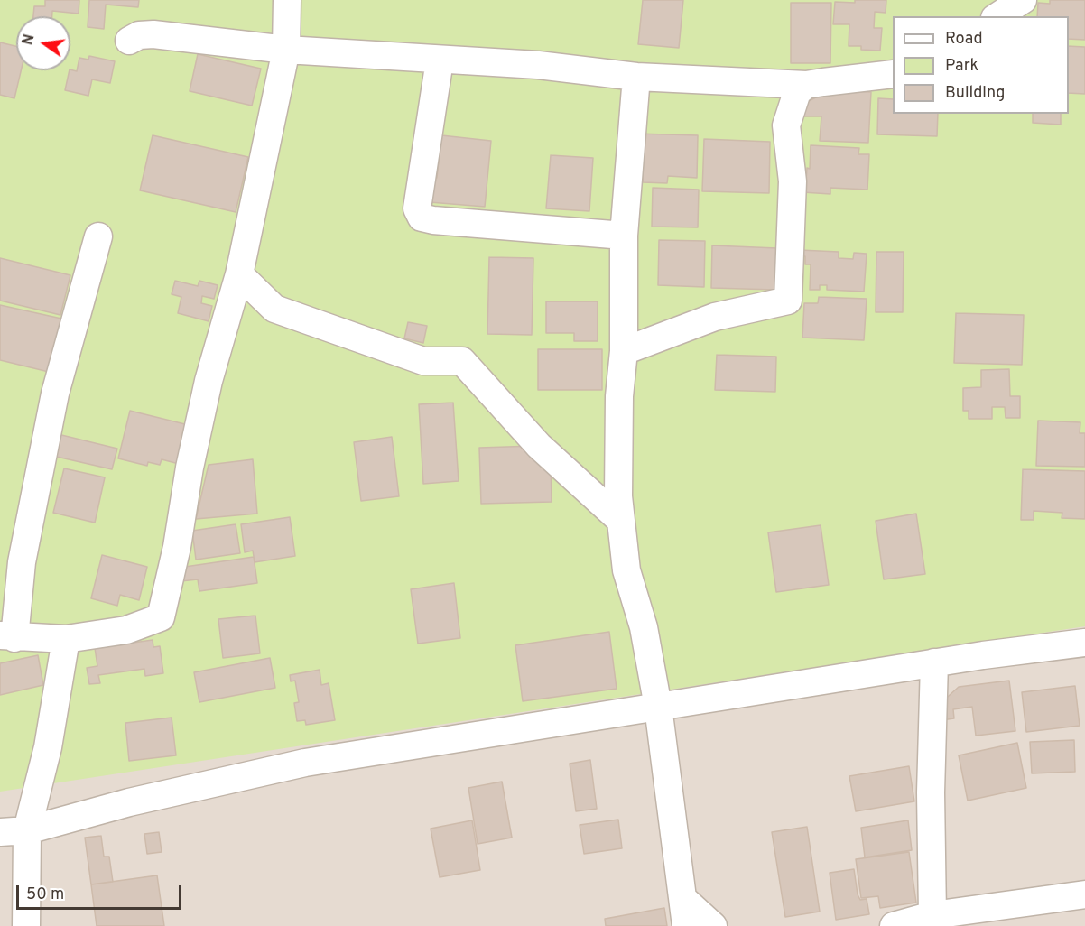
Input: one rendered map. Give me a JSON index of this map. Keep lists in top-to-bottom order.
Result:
{
  "legend": ["Road", "Park", "Building"],
  "scale_bar": "50 m",
  "north": "left"
}
